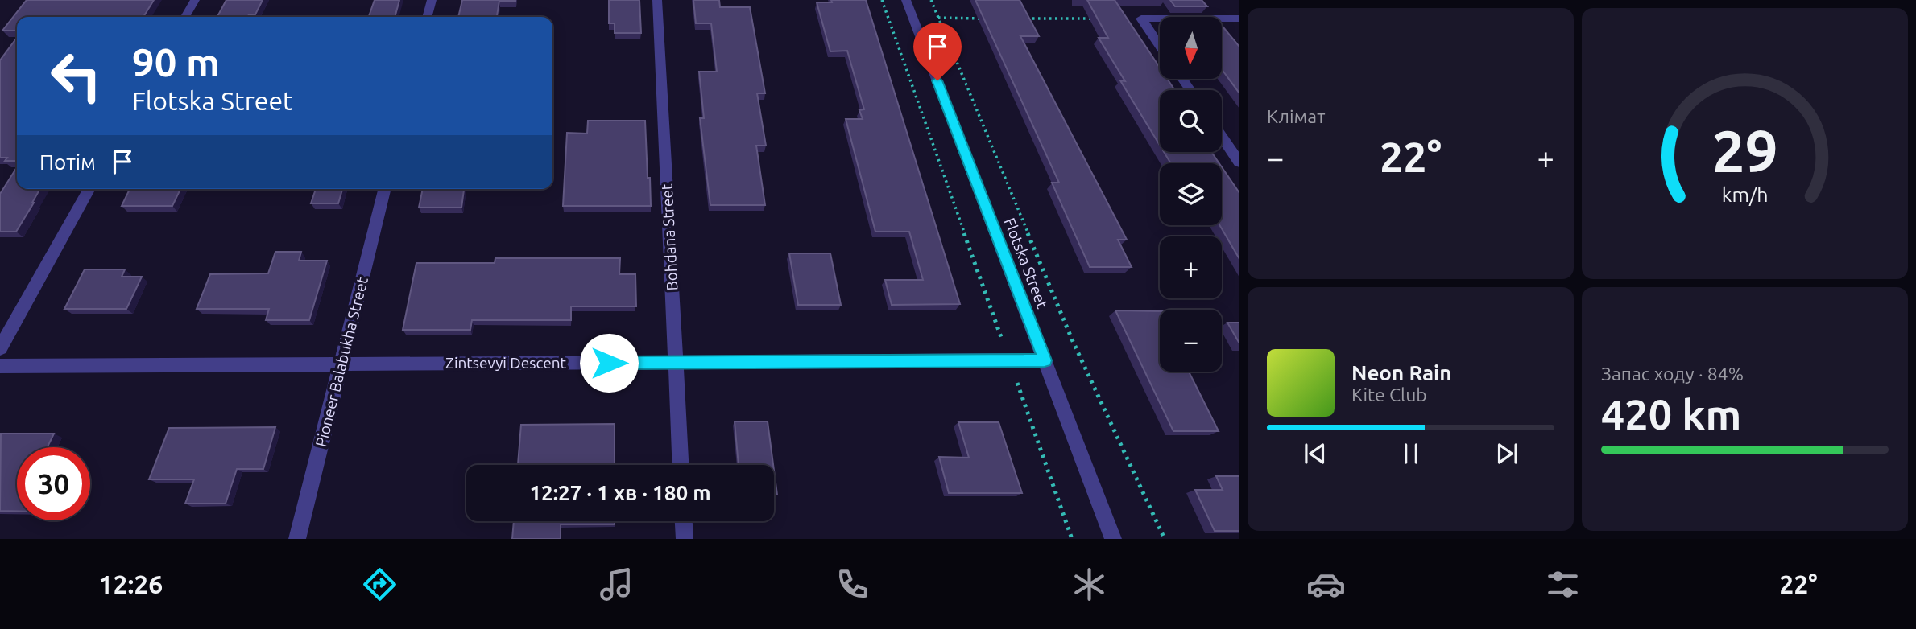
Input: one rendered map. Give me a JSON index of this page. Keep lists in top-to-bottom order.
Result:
{
  "streets": {
    "street": [
      "Bohdana Street",
      "Flotska Street",
      "Pioneer Balabukha Street",
      "Zintsevyi Descent"
    ]
  },
  "crossings": [
    ["Bohdana Street", "Zintsevyi Descent"],
    ["Flotska Street", "Zintsevyi Descent"],
    ["Pioneer Balabukha Street", "Zintsevyi Descent"]
  ],
  "north": "bottom",
  "page": {
    "tile": [
      "Клімат",
      ["Запас ходу · 84%", "420 km"]
    ],
    "map_buttons": ["+", "−"],
    "turn": ["90 m", "Flotska Street"],
    "heat": ["−", "22°", "+"],
    "then": "Потім",
    "song": ["Neon Rain", "Kite Club"],
    "limit": "30",
    "trip": "12:27 · 1 хв · 180 m",
    "tabs": ["12:26", "22°"],
    "gauge": ["29", "km/h"]
  }
}
